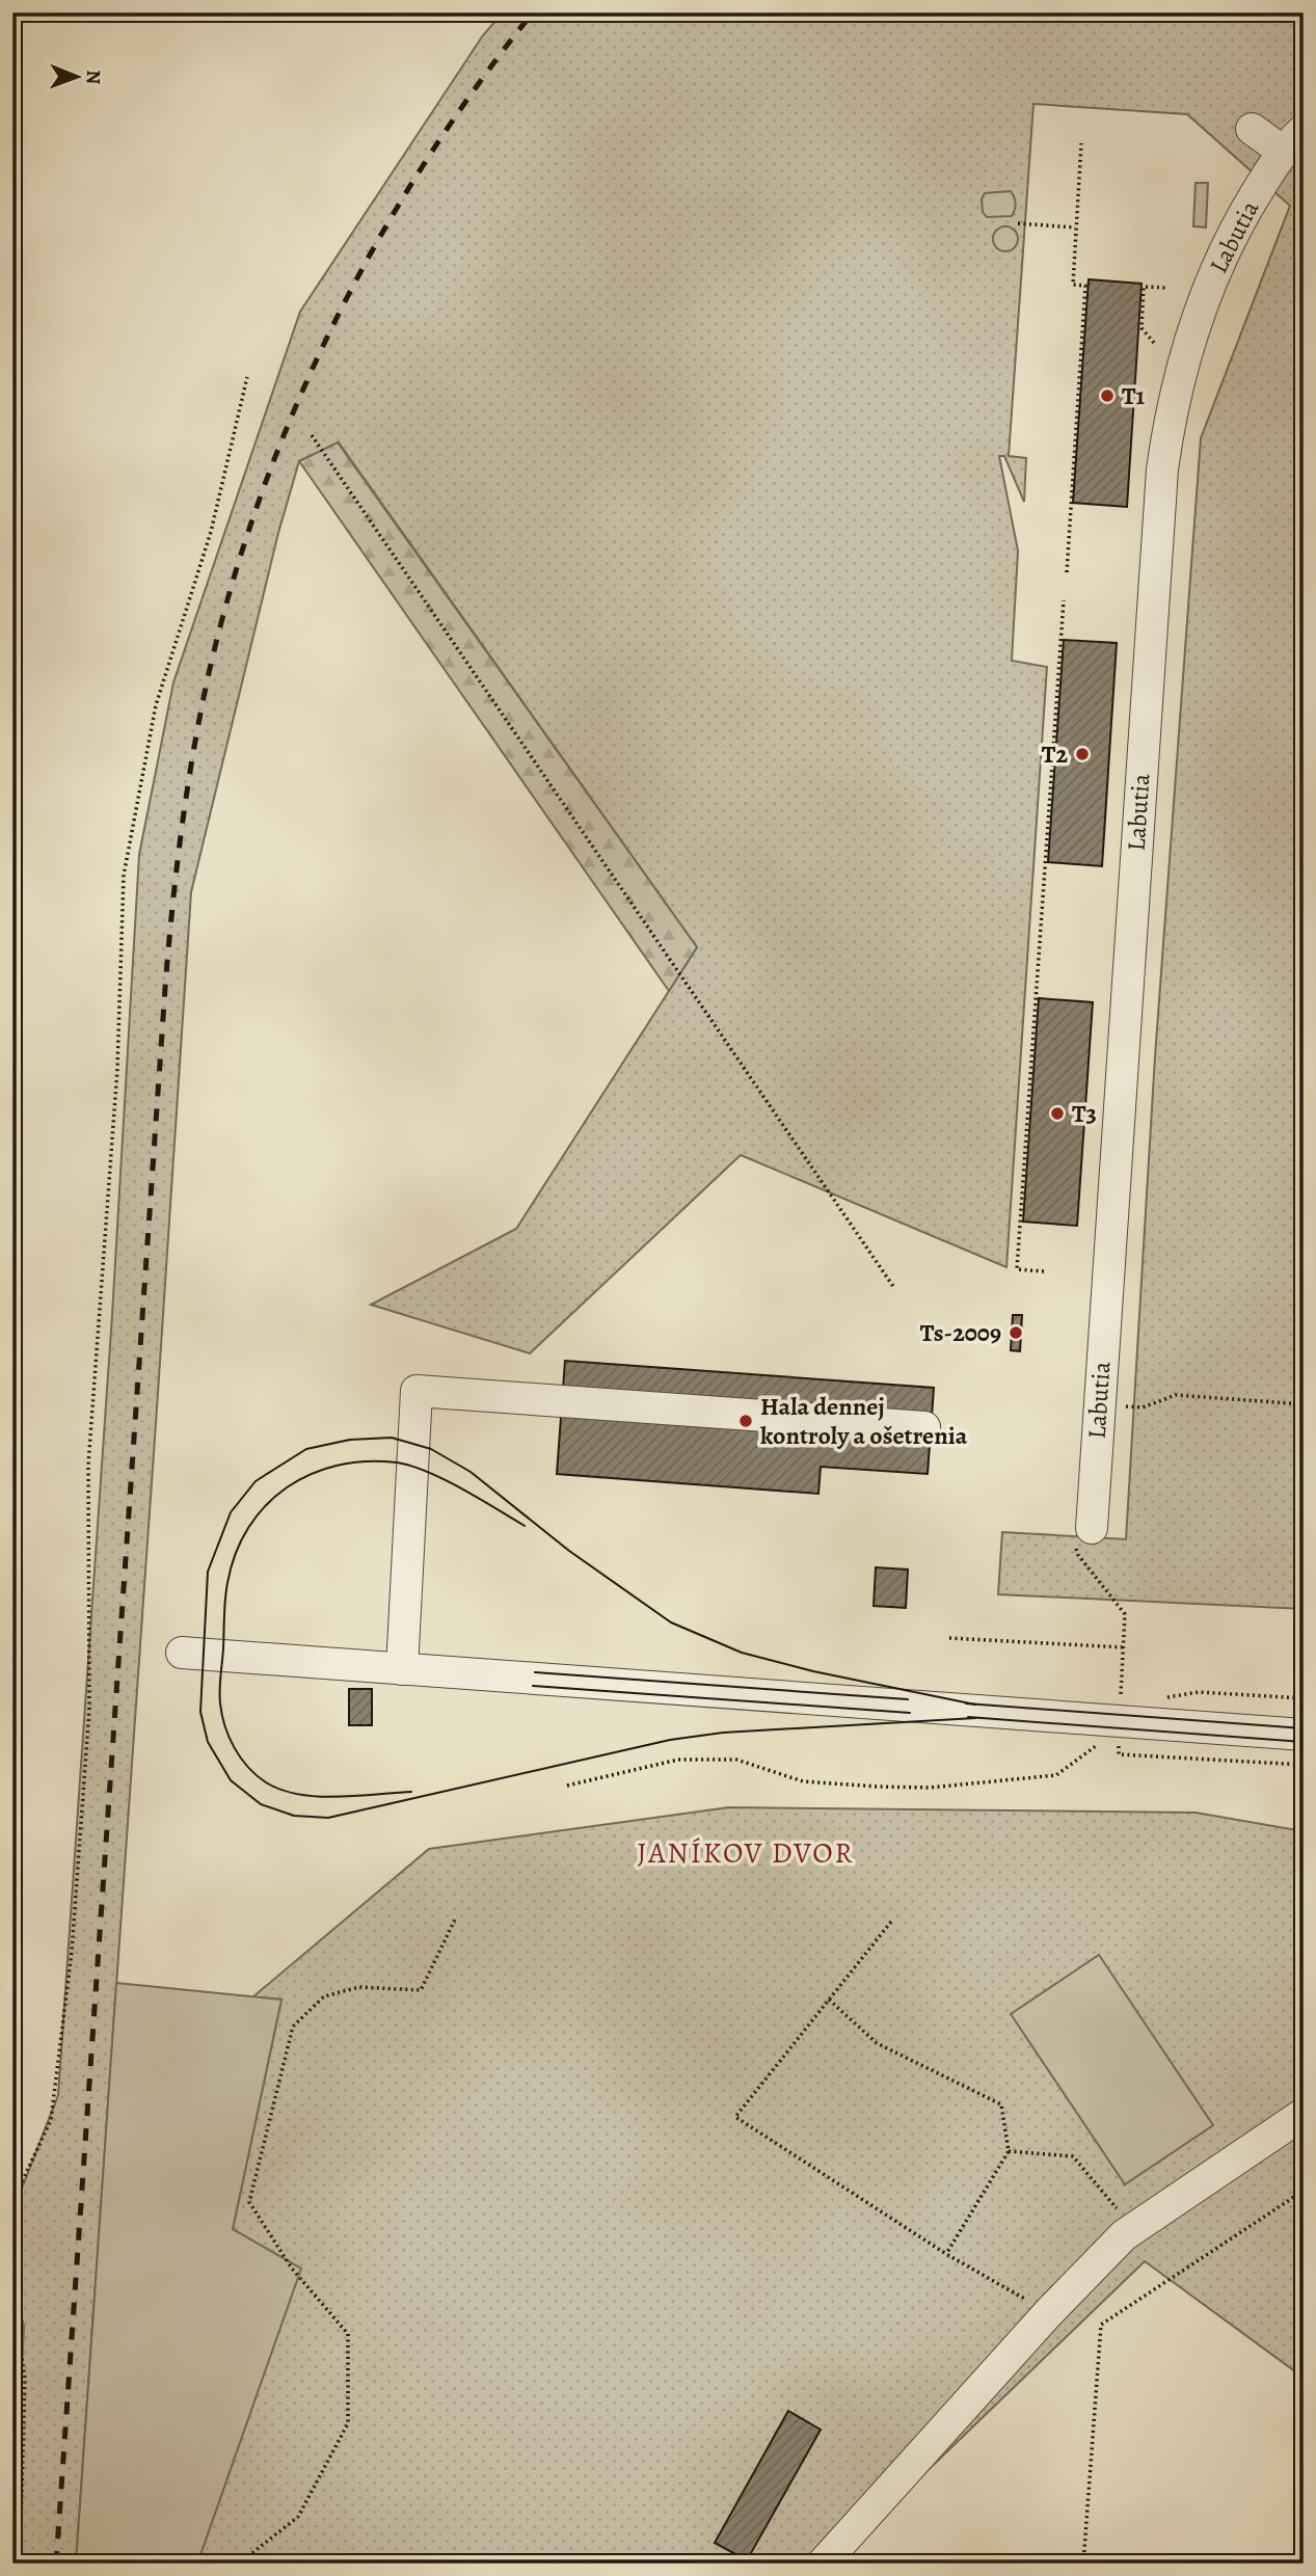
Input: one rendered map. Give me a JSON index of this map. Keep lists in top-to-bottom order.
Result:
{
  "streets": {
    "street": ["Labutia"]
  },
  "districts": ["JANÍKOV DVOR"],
  "places": [
    "T1",
    "T2",
    "T3",
    "Ts-2009",
    "Hala dennej kontroly a ošetrenia"
  ],
  "north": "right"
}
